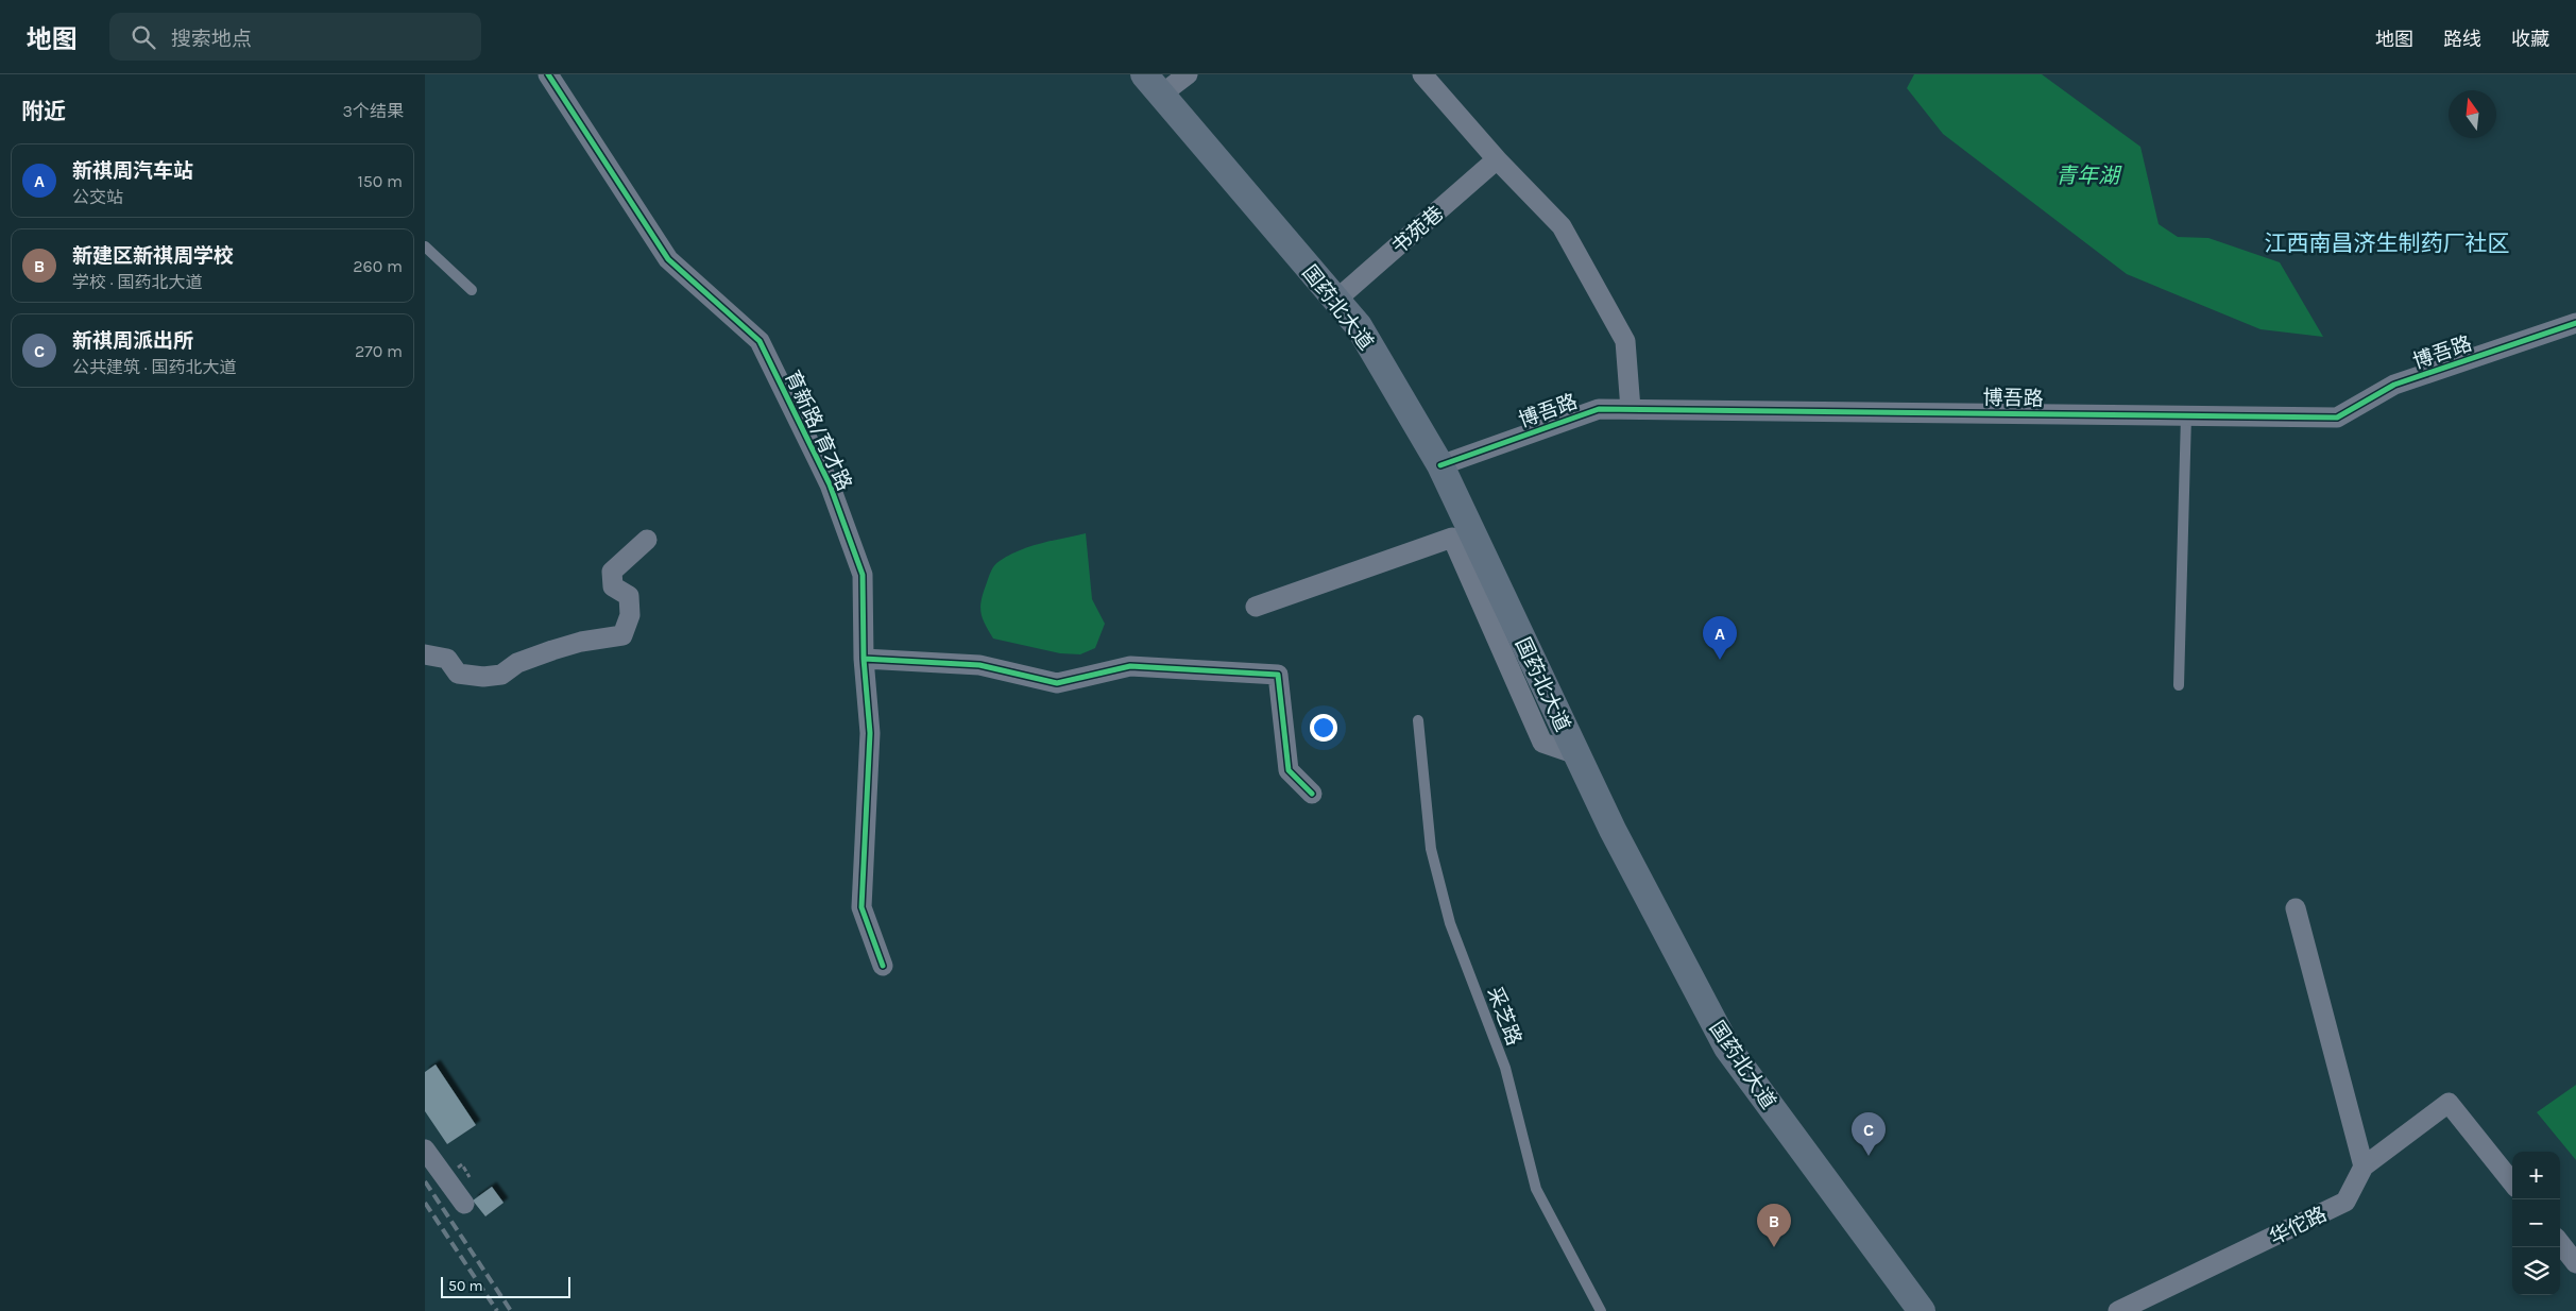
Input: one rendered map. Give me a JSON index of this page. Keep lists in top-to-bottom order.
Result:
{
  "streets": {
    "main road": ["国药北大道"],
    "street": [
      "书苑巷",
      "博吾路",
      "育新路/育才路",
      "华佗路"
    ],
    "lane": ["采芝路"]
  },
  "crossings": [
    ["书苑巷", "国药北大道"],
    ["国药北大道", "博吾路"]
  ],
  "districts": ["江西南昌济生制药厂社区"],
  "water": ["青年湖"],
  "scale_bar": "50 m",
  "north": "top",
  "page": {
    "header": "地图",
    "search": "搜索地点",
    "nav": ["地图", "路线", "收藏"],
    "heading": ["附近", "3个结果"],
    "list": [
      {
        "mark": "A",
        "name": "新祺周汽车站",
        "note": "公交站",
        "value": "150 m"
      },
      {
        "mark": "B",
        "name": "新建区新祺周学校",
        "note": "学校 · 国药北大道",
        "value": "260 m"
      },
      {
        "mark": "C",
        "name": "新祺周派出所",
        "note": "公共建筑 · 国药北大道",
        "value": "270 m"
      }
    ],
    "pins": ["A", "C", "B"],
    "map_buttons": ["+", "−"],
    "scale": "50 m"
  }
}
